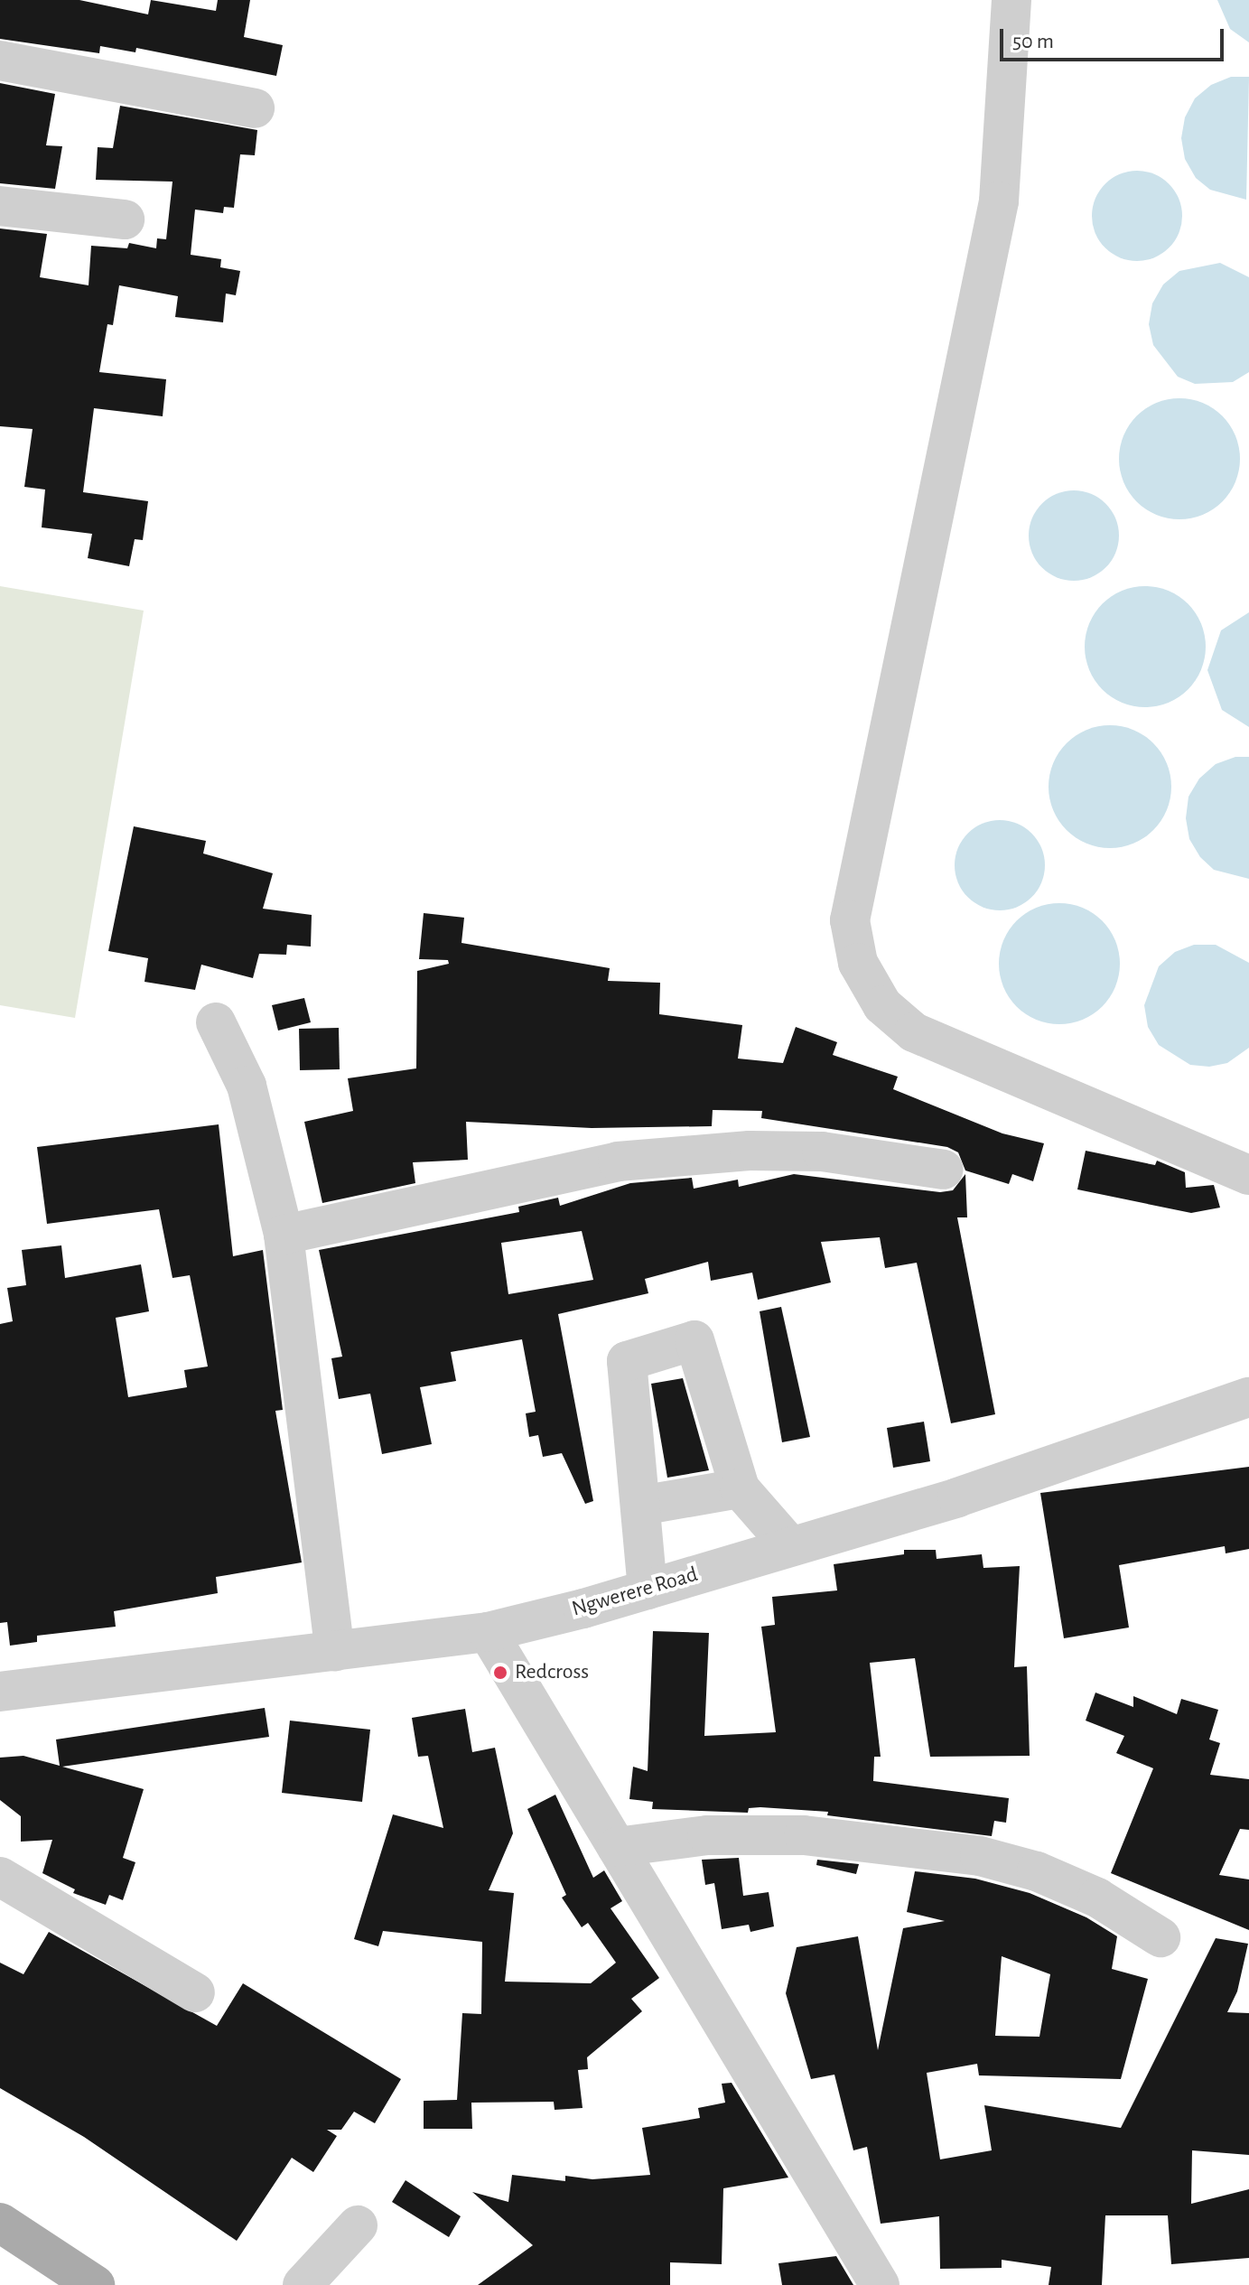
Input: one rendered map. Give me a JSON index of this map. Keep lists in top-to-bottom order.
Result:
{
  "streets": {
    "street": ["Ngwerere Road"]
  },
  "places": ["Redcross"],
  "scale_bar": "50 m"
}
